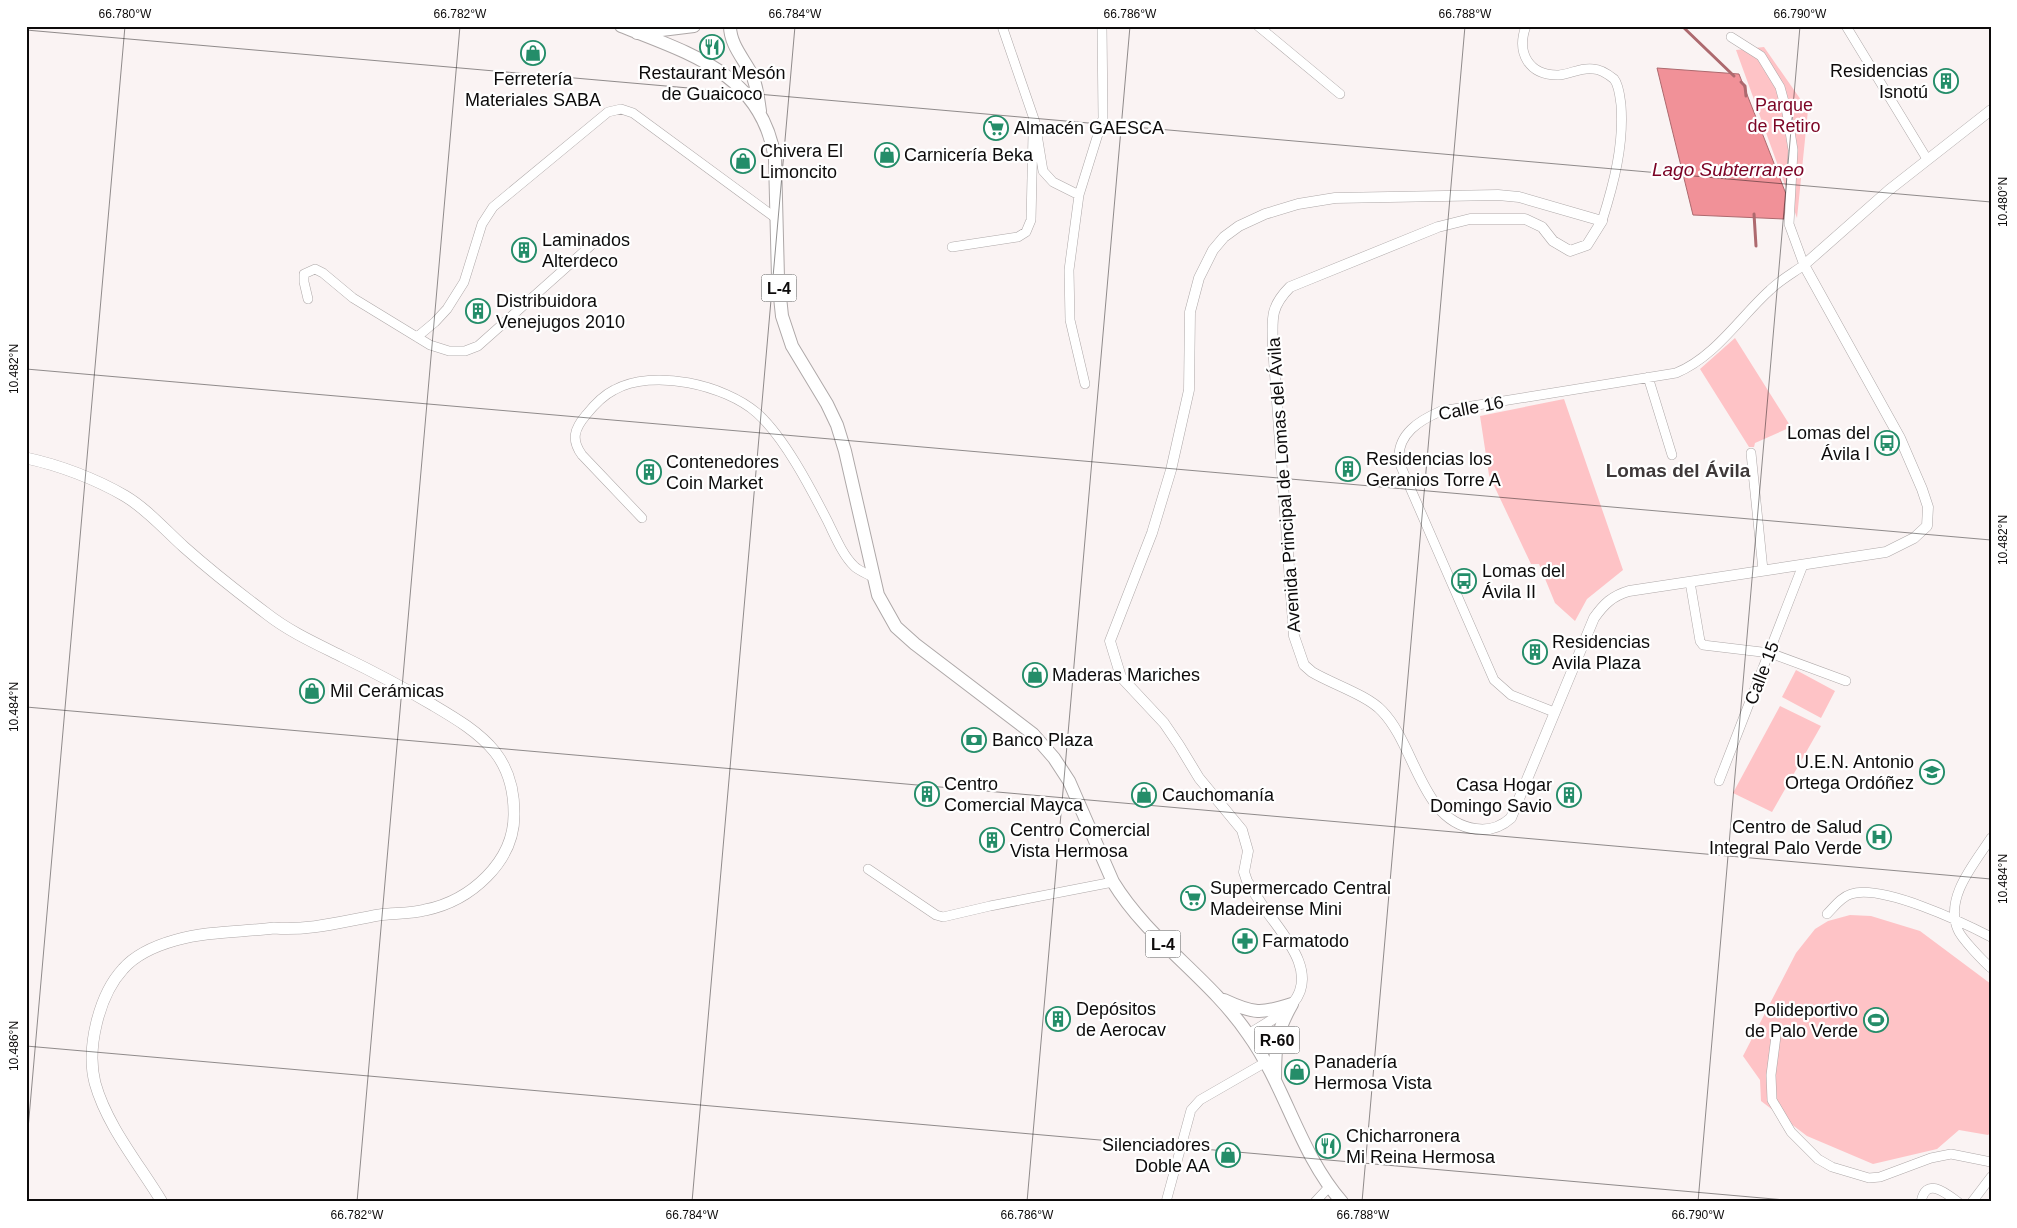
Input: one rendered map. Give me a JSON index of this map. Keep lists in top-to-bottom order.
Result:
{
  "streets": {
    "main road": ["L-4", "R-60"],
    "street": ["Calle 16", "Avenida Principal de Lomas del Ávila", "Calle 15"]
  },
  "crossings": [
    ["L-4", "R-60"],
    ["Calle 16", "Avenida Principal de Lomas del Ávila"],
    ["Avenida Principal de Lomas del Ávila", "Calle 15"],
    ["Avenida Principal de Lomas del Ávila", "R-60"]
  ],
  "districts": ["Lomas del Ávila"],
  "water": ["Lago Subterraneo"],
  "parks": ["Parque de Retiro"],
  "places": {
    "restaurant": ["Restaurant Mesón de Guaicoco", "Chicharronera Mi Reina Hermosa"],
    "shop": [
      "Ferretería Materiales SABA",
      "Carnicería Beka",
      "Chivera El Limoncito",
      "Maderas Mariches",
      "Mil Cerámicas",
      "Cauchomanía",
      "Panadería Hermosa Vista",
      "Silenciadores Doble AA"
    ],
    "building": [
      "Residencias Isnotú",
      "Laminados Alterdeco",
      "Distribuidora Venejugos 2010",
      "Residencias los Geranios Torre A",
      "Contenedores Coin Market",
      "Residencias Avila Plaza",
      "Centro Comercial Mayca",
      "Casa Hogar Domingo Savio",
      "Centro Comercial Vista Hermosa",
      "Depósitos de Aerocav"
    ],
    "supermarket": ["Almacén GAESCA", "Supermercado Central Madeirense Mini"],
    "bus stop": ["Lomas del Ávila I", "Lomas del Ávila II"],
    "bank": ["Banco Plaza"],
    "school or university": ["U.E.N. Antonio Ortega Ordóñez"],
    "hospital": ["Centro de Salud Integral Palo Verde"],
    "pharmacy": ["Farmatodo"],
    "sports": ["Polideportivo de Palo Verde"]
  },
  "coordinates": [
    "66.780°W",
    "66.782°W",
    "66.784°W",
    "66.786°W",
    "66.788°W",
    "66.790°W",
    "10.480°N",
    "10.482°N",
    "10.484°N",
    "10.486°N"
  ]
}
